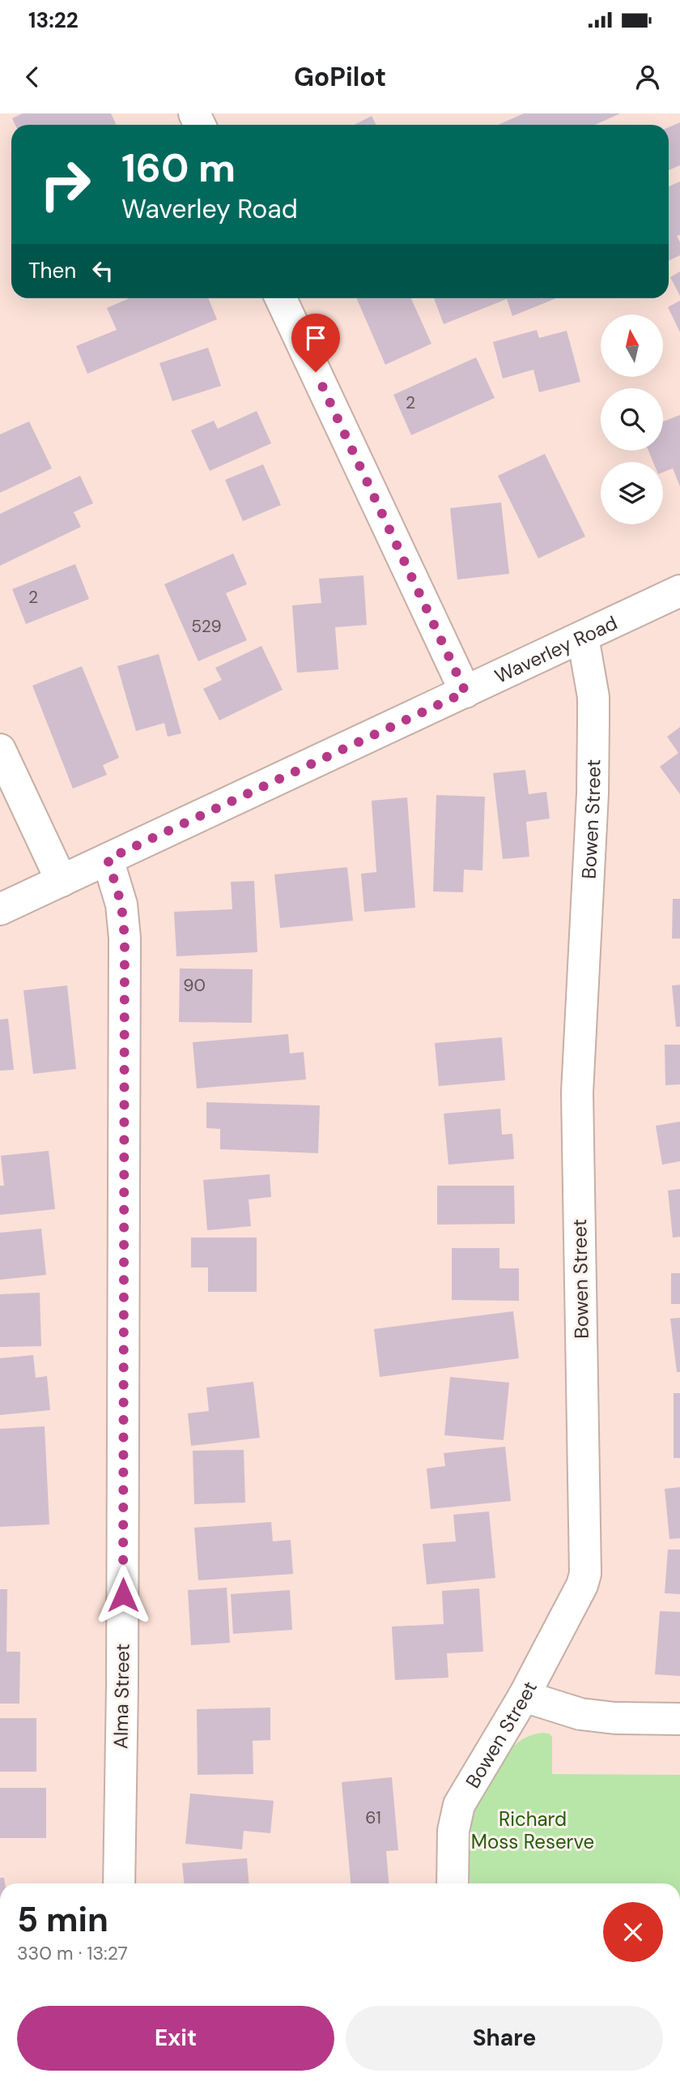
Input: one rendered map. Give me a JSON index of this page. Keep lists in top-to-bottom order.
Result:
{
  "streets": {
    "street": ["Waverley Road", "Bowen Street", "Alma Street"]
  },
  "crossings": [
    ["Waverley Road", "Bowen Street"],
    ["Waverley Road", "Alma Street"]
  ],
  "parks": ["Richard Moss Reserve"],
  "house_numbers": [
    "2",
    "2",
    "529",
    "90",
    "61"
  ],
  "north": "top",
  "page": {
    "status": "13:22",
    "header": "GoPilot",
    "turn": ["160 m", "Waverley Road"],
    "then": "Then",
    "heading": ["5 min", "330 m · 13:27"],
    "buttons": ["Exit", "Share"]
  }
}
